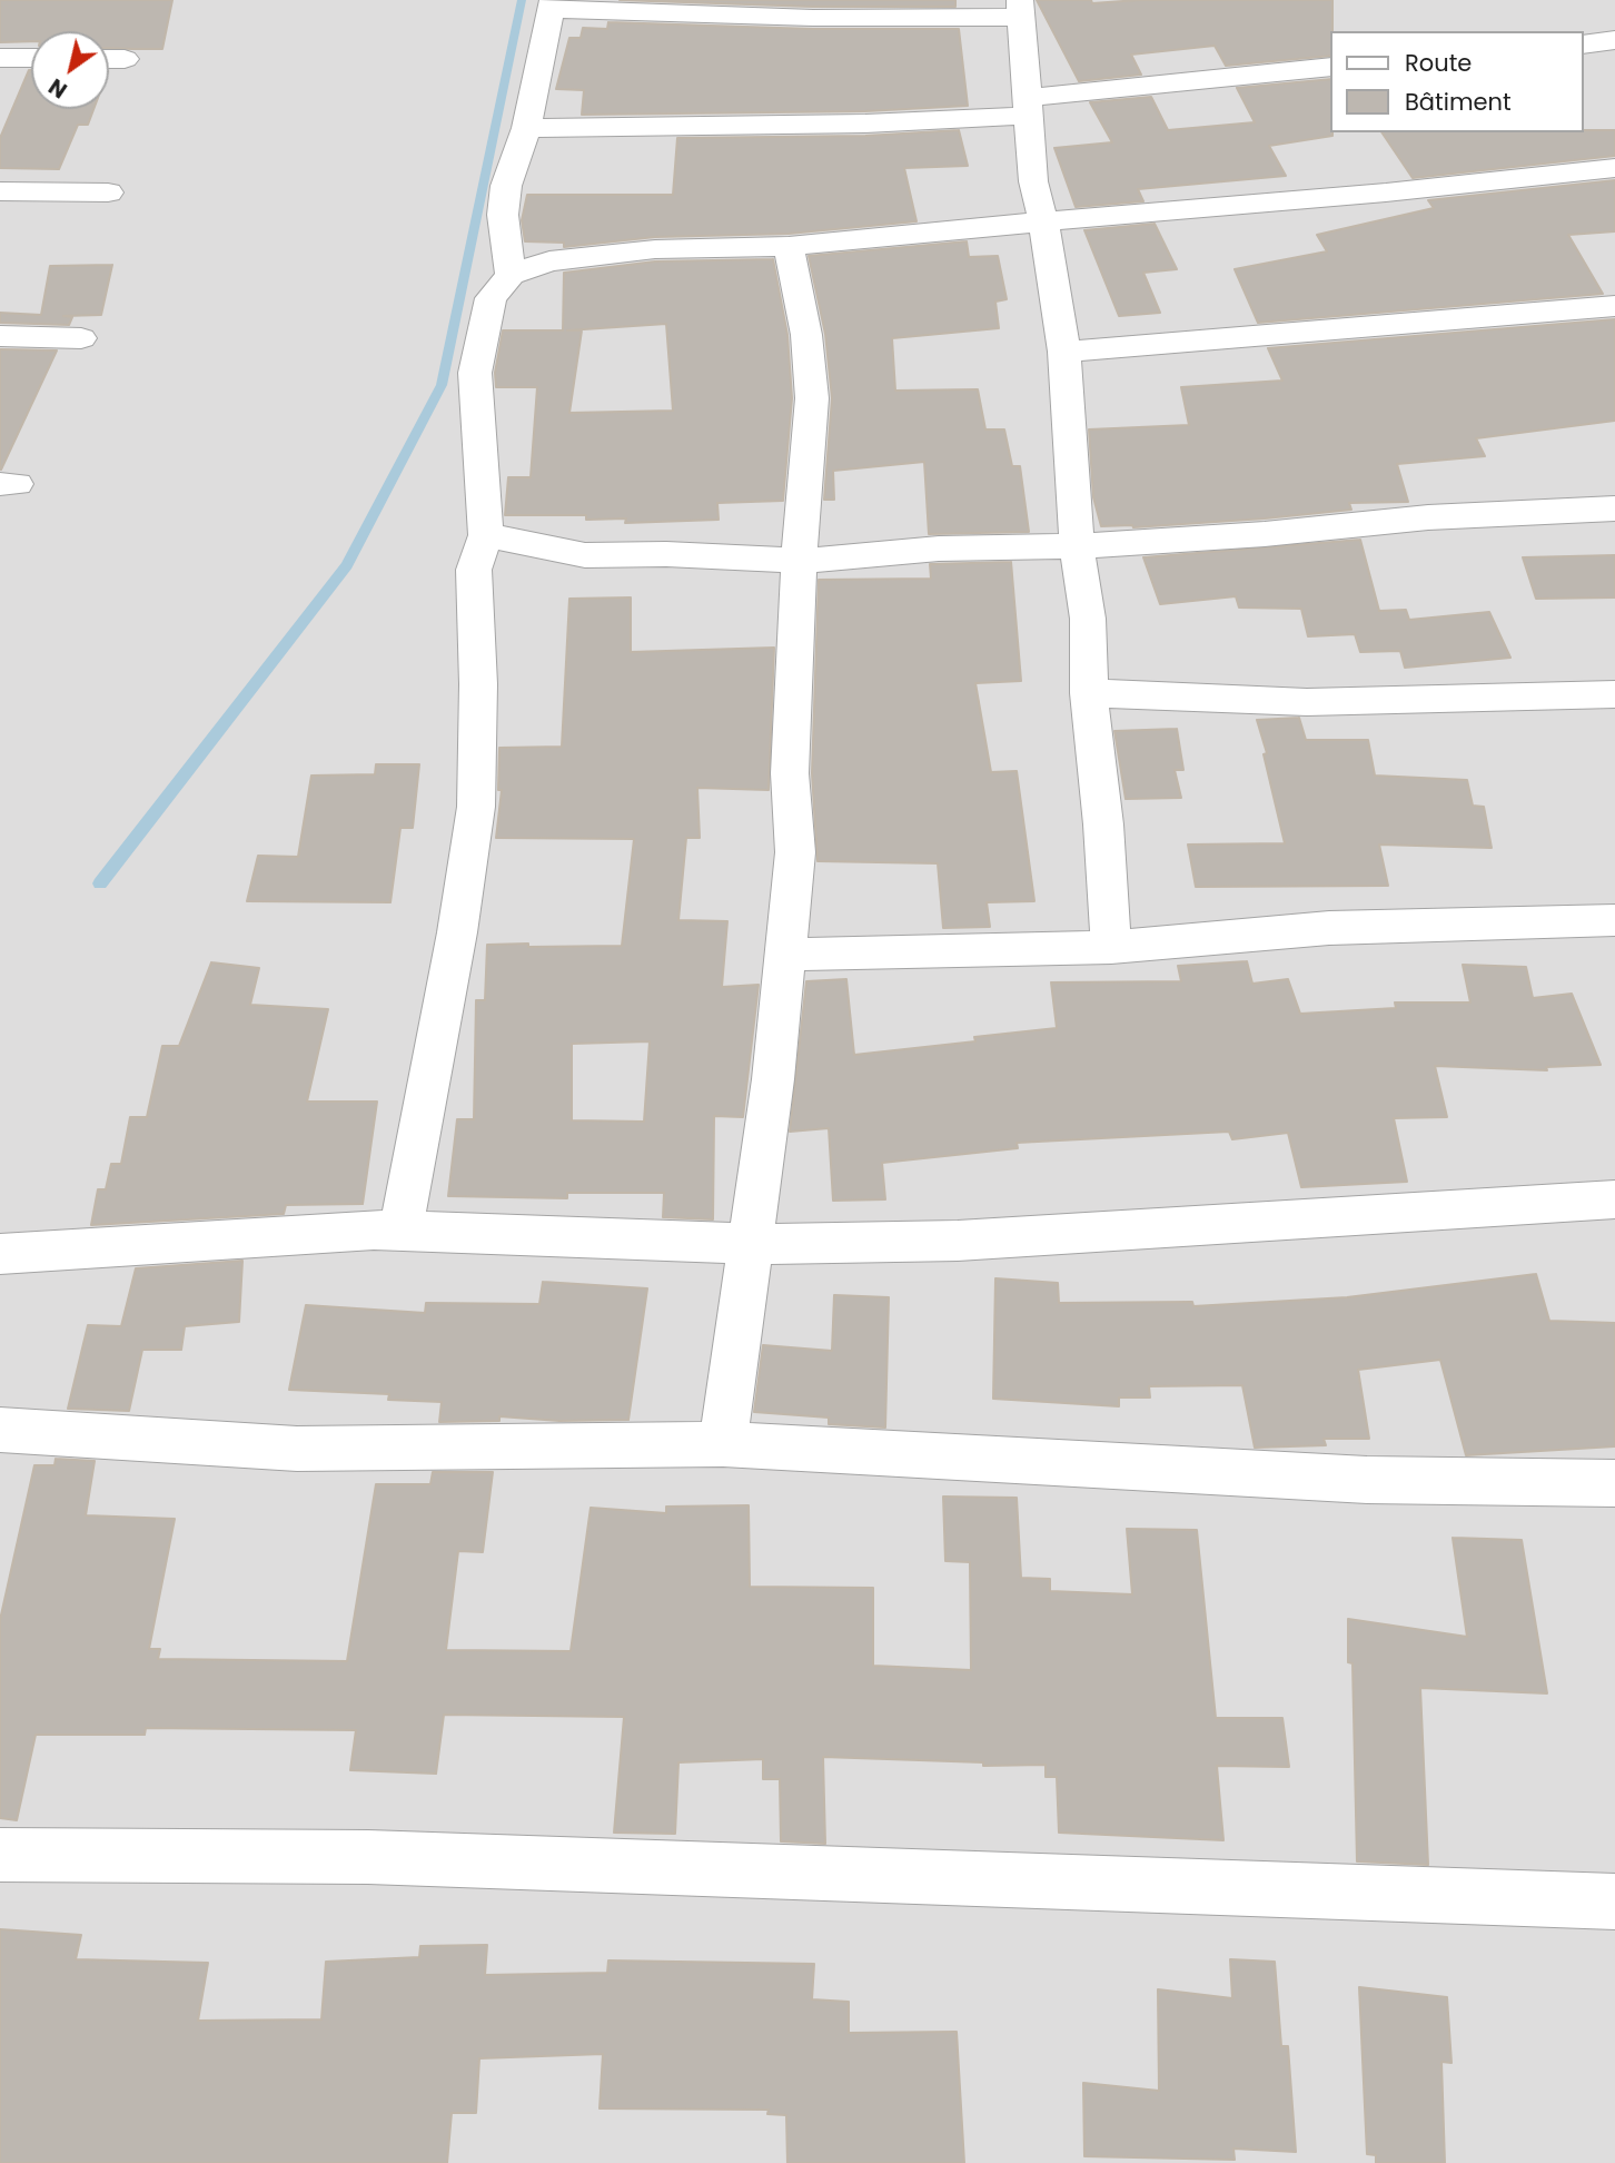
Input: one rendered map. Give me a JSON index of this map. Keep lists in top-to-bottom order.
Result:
{
  "legend": ["Route", "Bâtiment"],
  "north": "bottom left"
}
